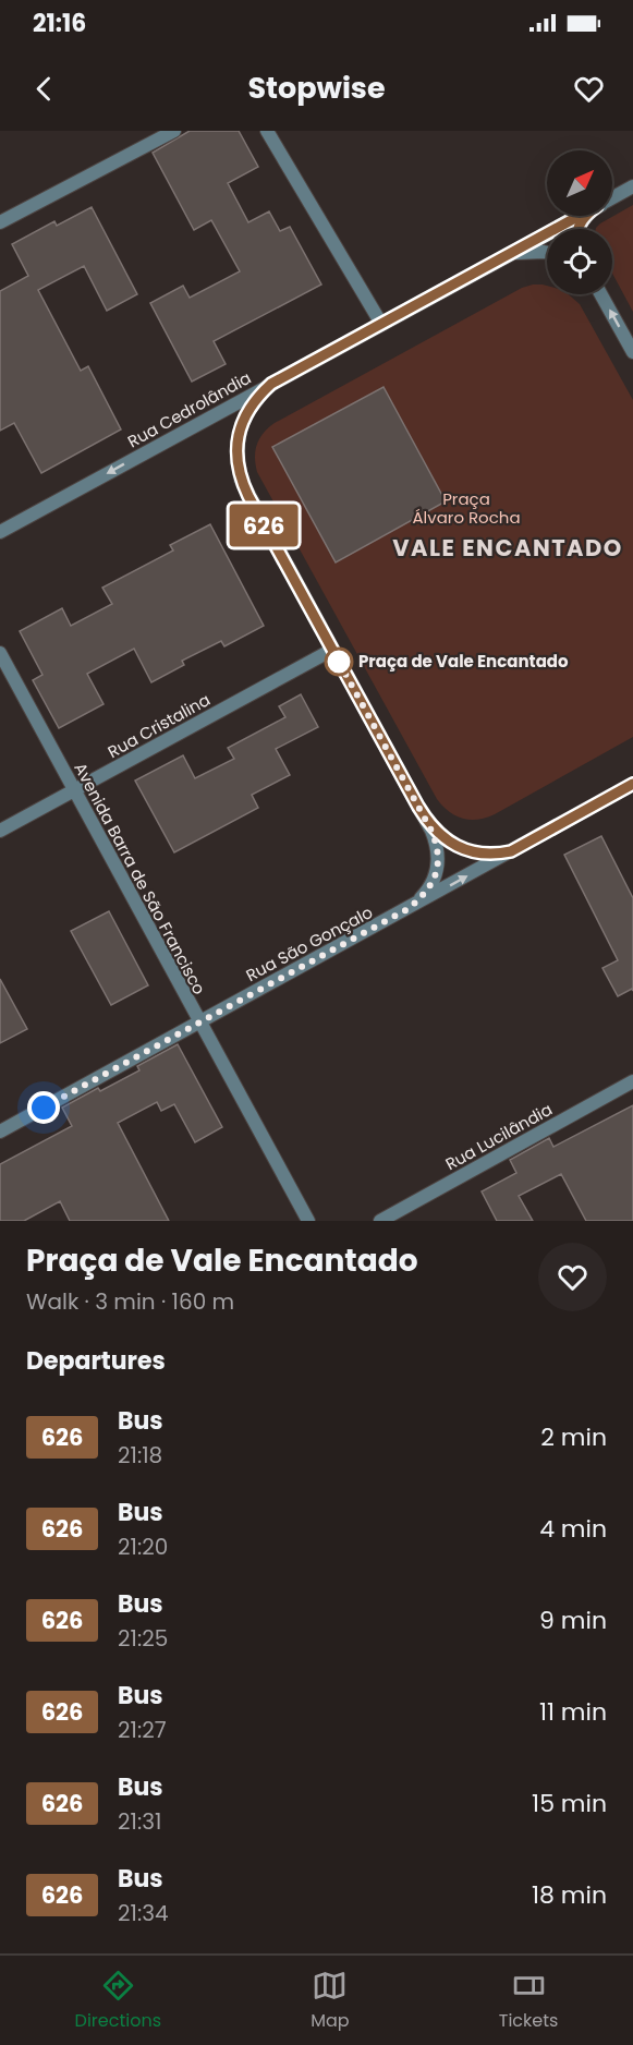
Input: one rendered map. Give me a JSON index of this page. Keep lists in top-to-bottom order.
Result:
{
  "streets": {
    "street": [
      "Rua Cedrolândia",
      "Rua Cristalina",
      "Avenida Barra de São Francisco",
      "Rua São Gonçalo",
      "Rua Lucilândia"
    ]
  },
  "crossings": [
    ["Rua Cristalina", "Avenida Barra de São Francisco"],
    ["Avenida Barra de São Francisco", "Rua São Gonçalo"]
  ],
  "one_way": ["Rua Cedrolândia"],
  "districts": ["VALE ENCANTADO"],
  "parks": ["Praça Álvaro Rocha"],
  "places": ["Praça de Vale Encantado"],
  "lines": ["bus line 626"],
  "north": "top right",
  "page": {
    "status": "21:16",
    "header": "Stopwise",
    "on_map": "626",
    "heading": [
      ["Praça de Vale Encantado", "Walk · 3 min · 160 m"],
      "Departures"
    ],
    "list": [
      {
        "mark": "626",
        "name": "Bus",
        "note": "21:18",
        "value": "2 min"
      },
      {
        "mark": "626",
        "name": "Bus",
        "note": "21:20",
        "value": "4 min"
      },
      {
        "mark": "626",
        "name": "Bus",
        "note": "21:25",
        "value": "9 min"
      },
      {
        "mark": "626",
        "name": "Bus",
        "note": "21:27",
        "value": "11 min"
      },
      {
        "mark": "626",
        "name": "Bus",
        "note": "21:31",
        "value": "15 min"
      },
      {
        "mark": "626",
        "name": "Bus",
        "note": "21:34",
        "value": "18 min"
      }
    ],
    "tabs": ["Directions", "Map", "Tickets"]
  }
}
